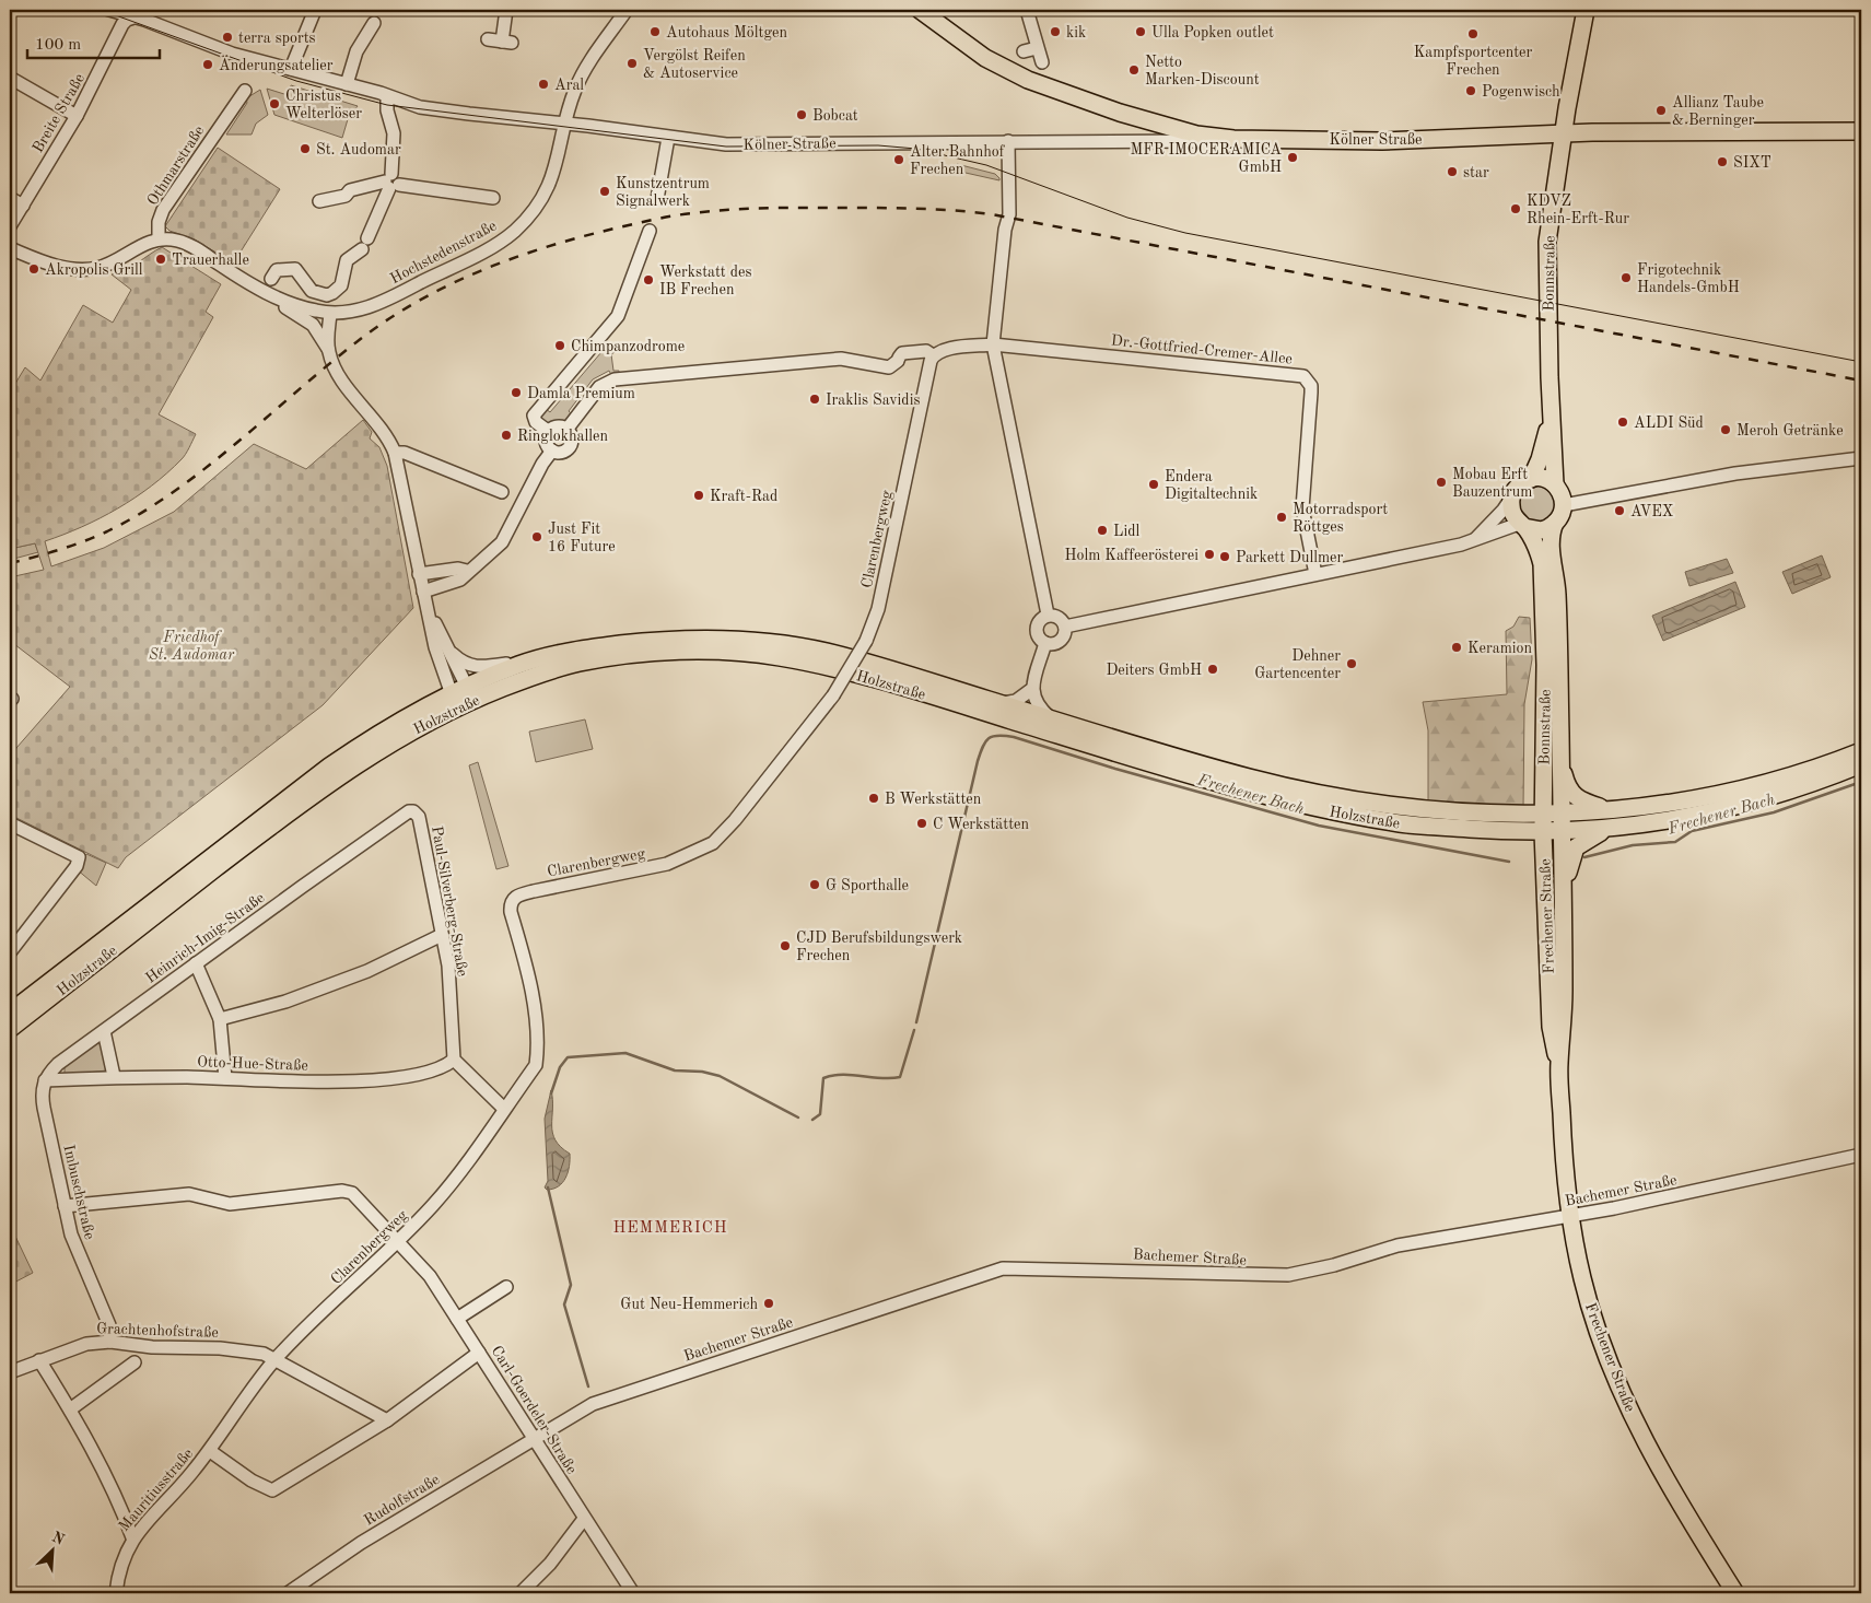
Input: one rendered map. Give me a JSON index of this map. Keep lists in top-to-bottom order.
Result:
{
  "streets": {
    "main road": [
      "Kölner Straße",
      "Bonnstraße",
      "Holzstraße",
      "Frechener Straße"
    ],
    "street": [
      "Breite Straße",
      "Othmarstraße",
      "Hochstedenstraße",
      "Dr.-Gottfried-Cremer-Allee",
      "Clarenbergweg",
      "Paul-Silverberg-Straße",
      "Heinrich-Imig-Straße",
      "Otto-Hue-Straße",
      "Bachemer Straße",
      "Imbuschstraße",
      "Grachtenhofstraße",
      "Carl-Goerdeler-Straße",
      "Mauritiusstraße",
      "Rudolfstraße"
    ]
  },
  "crossings": [
    ["Breite Straße", "Kölner Straße"],
    ["Kölner Straße", "Hochstedenstraße"],
    ["Kölner Straße", "Bonnstraße"],
    ["Othmarstraße", "Hochstedenstraße"],
    ["Bonnstraße", "Holzstraße"],
    ["Bonnstraße", "Frechener Straße"],
    ["Dr.-Gottfried-Cremer-Allee", "Clarenbergweg"],
    ["Clarenbergweg", "Grachtenhofstraße"],
    ["Clarenbergweg", "Carl-Goerdeler-Straße"],
    ["Clarenbergweg", "Mauritiusstraße"],
    ["Holzstraße", "Frechener Straße"],
    ["Paul-Silverberg-Straße", "Heinrich-Imig-Straße"],
    ["Paul-Silverberg-Straße", "Otto-Hue-Straße"],
    ["Frechener Straße", "Bachemer Straße"],
    ["Heinrich-Imig-Straße", "Otto-Hue-Straße"],
    ["Heinrich-Imig-Straße", "Imbuschstraße"],
    ["Otto-Hue-Straße", "Imbuschstraße"],
    ["Bachemer Straße", "Carl-Goerdeler-Straße"],
    ["Bachemer Straße", "Rudolfstraße"],
    ["Imbuschstraße", "Grachtenhofstraße"],
    ["Imbuschstraße", "Carl-Goerdeler-Straße"],
    ["Grachtenhofstraße", "Mauritiusstraße"],
    ["Carl-Goerdeler-Straße", "Rudolfstraße"]
  ],
  "districts": ["HEMMERICH"],
  "water": ["Frechener Bach"],
  "parks": ["Friedhof St. Audomar"],
  "places": [
    "Autohaus Möltgen",
    "kik",
    "Ulla Popken outlet",
    "Kampfsportcenter Frechen",
    "terra sports",
    "Vergölst Reifen & Autoservice",
    "Änderungsatelier",
    "Netto Marken-Discount",
    "Aral",
    "Pogenwisch",
    "Christus Welterlöser",
    "Allianz Taube & Berninger",
    "Bobcat",
    "St. Audomar",
    "MFR IMOCERAMICA GmbH",
    "Alter Bahnhof Frechen",
    "SIXT",
    "star",
    "Kunstzentrum Signalwerk",
    "KDVZ Rhein-Erft-Rur",
    "Trauerhalle",
    "Akropolis Grill",
    "Frigotechnik Handels-GmbH",
    "Werkstatt des IB Frechen",
    "Chimpanzodrome",
    "Damla Premium",
    "Iraklis Savidis",
    "ALDI Süd",
    "Meroh Getränke",
    "Ringlokhallen",
    "Mobau Erft Bauzentrum",
    "Endera Digitaltechnik",
    "Kraft-Rad",
    "AVEX",
    "Motorradsport Röttges",
    "Lidl",
    "Just Fit 16 Future",
    "Holm Kaffeerösterei",
    "Parkett Dullmer",
    "Keramion",
    "Dehner Gartencenter",
    "Deiters GmbH",
    "B Werkstätten",
    "C Werkstätten",
    "G Sporthalle",
    "CJD Berufsbildungswerk Frechen",
    "Gut Neu-Hemmerich"
  ],
  "scale_bar": "100 m",
  "north": "top right"
}
